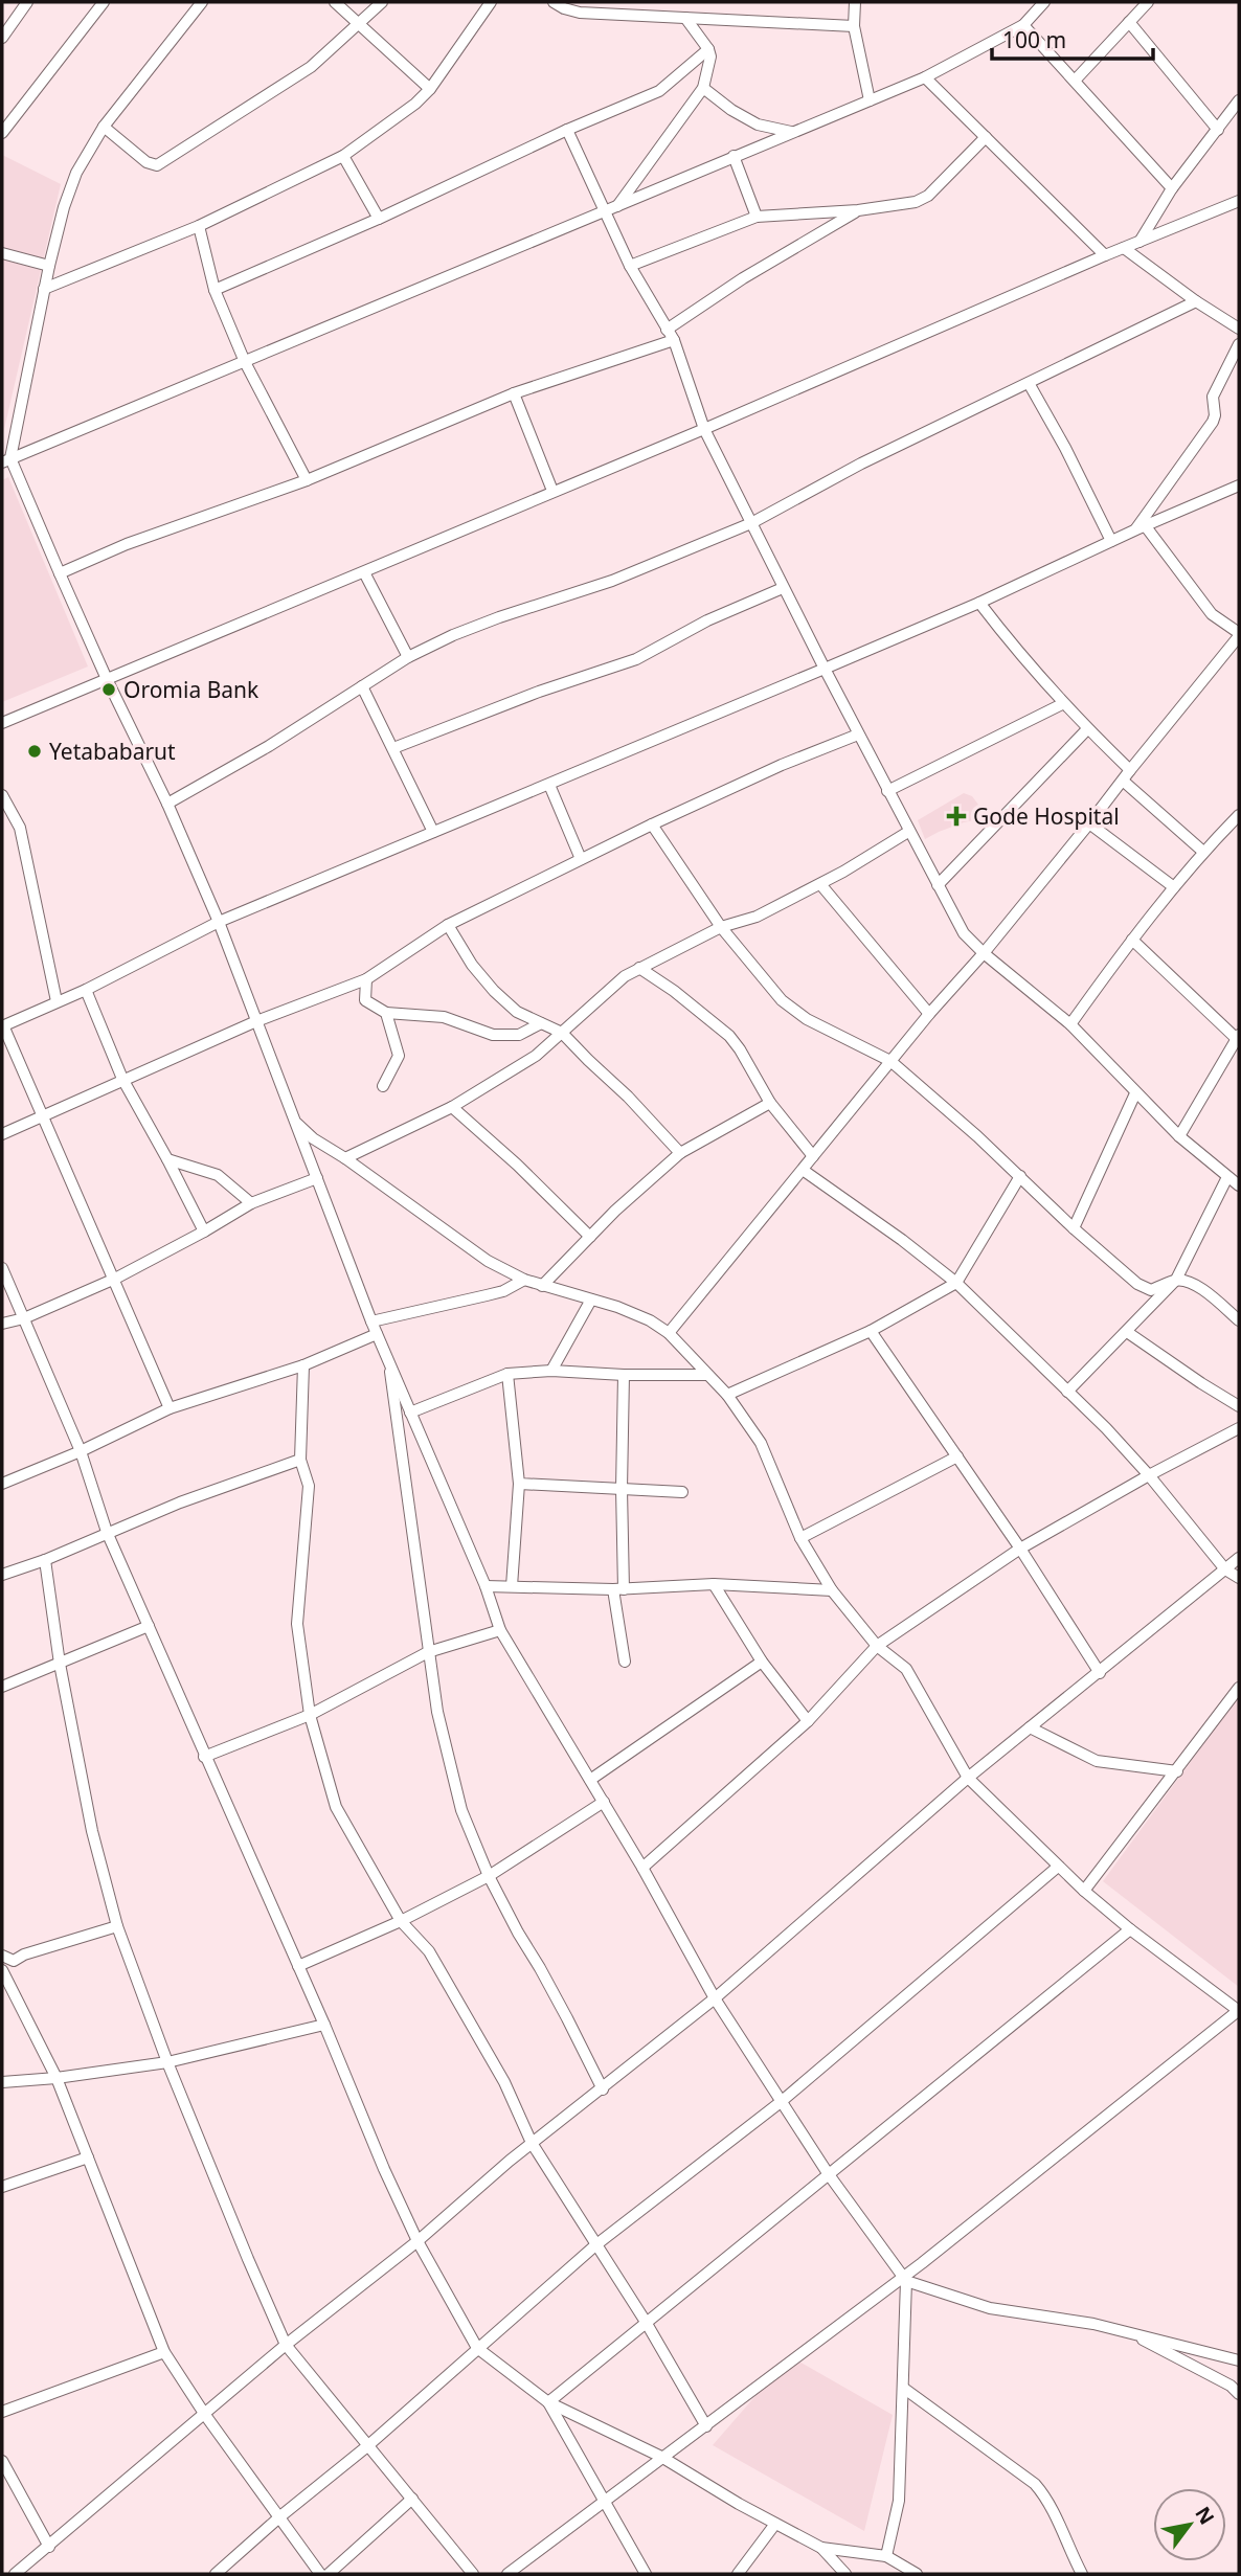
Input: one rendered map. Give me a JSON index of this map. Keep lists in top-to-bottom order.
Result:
{
  "places": {
    "other": ["Oromia Bank", "Yetababarut"],
    "health": ["Gode Hospital"]
  },
  "scale_bar": "100 m",
  "north": "top right"
}
